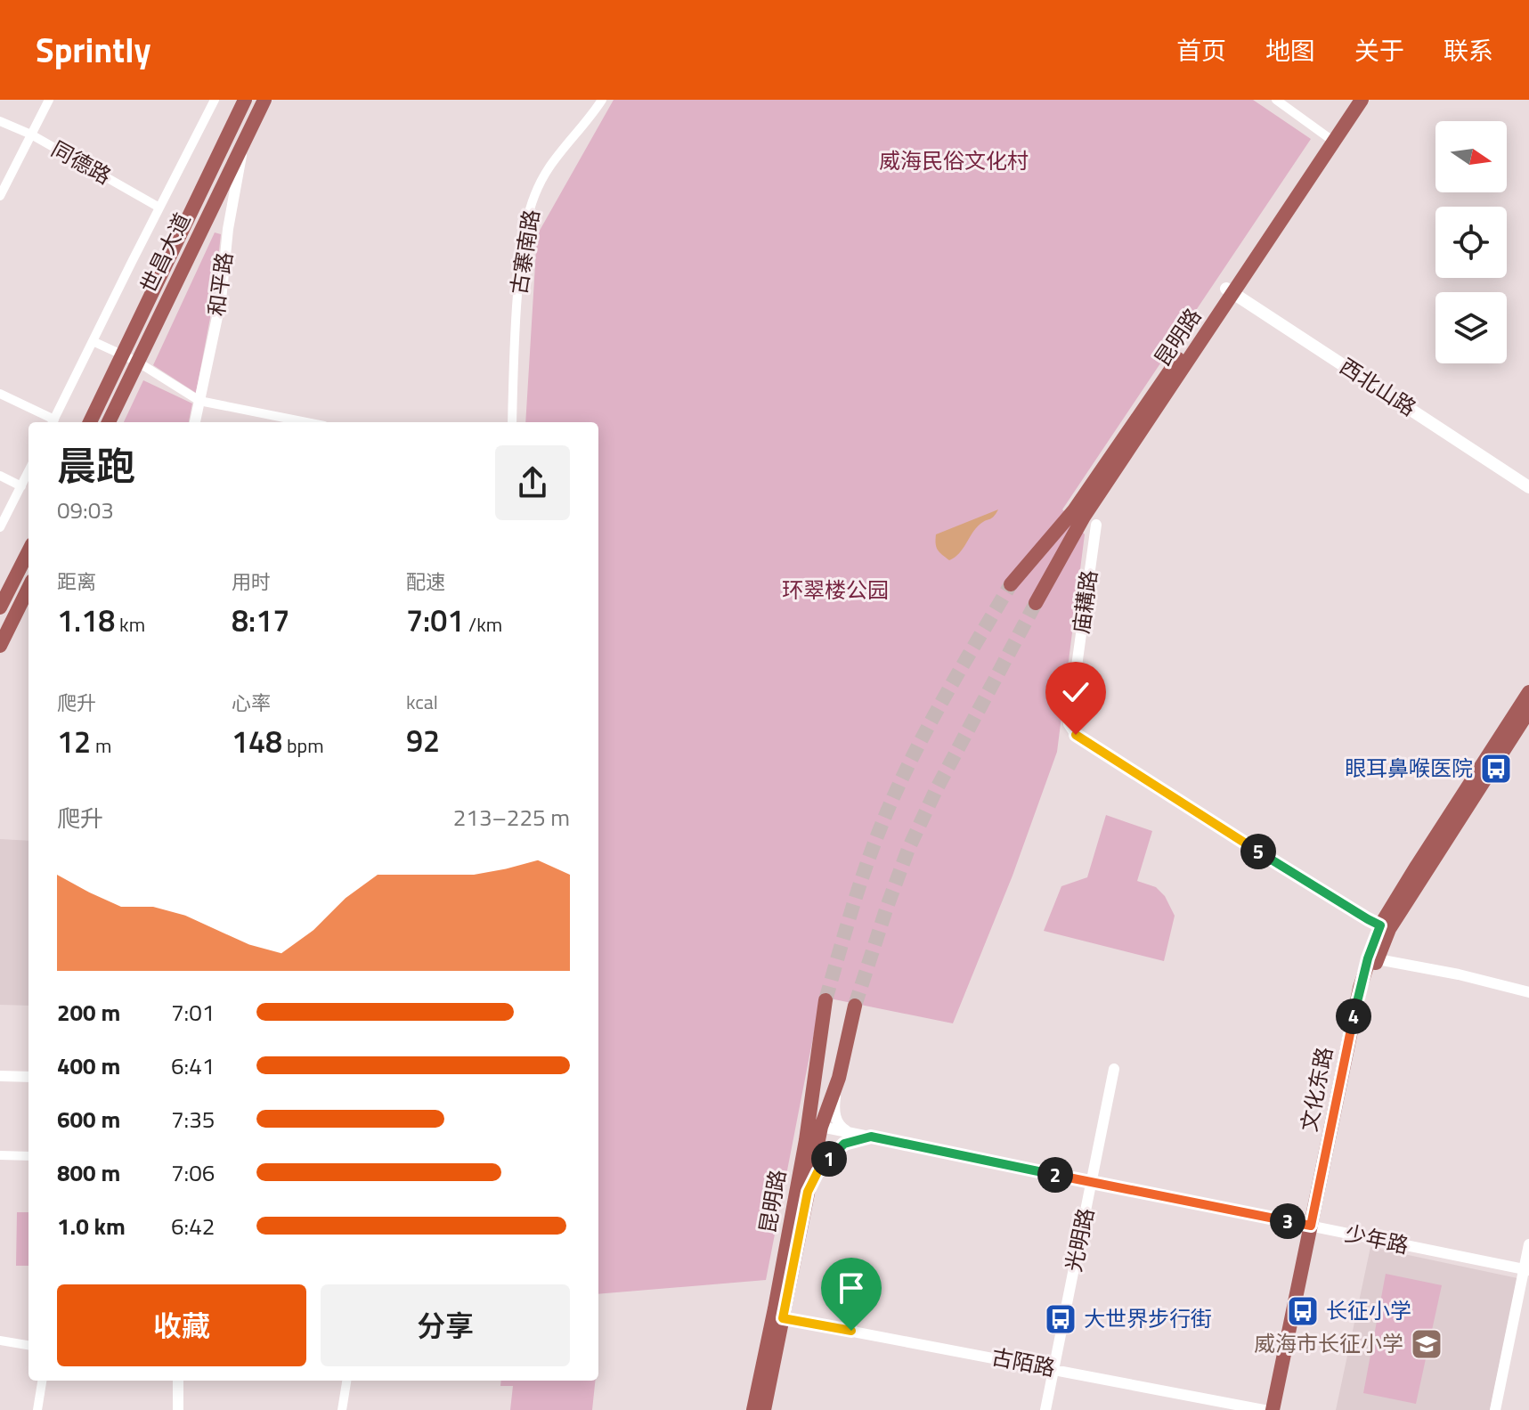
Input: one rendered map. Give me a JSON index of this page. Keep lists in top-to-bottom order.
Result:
{
  "streets": {
    "main road": [
      "世昌大道",
      "昆明路",
      "西北山路",
      "文化东路"
    ],
    "street": [
      "同德路",
      "古寨南路",
      "和平路",
      "庙耩路",
      "光明路",
      "少年路",
      "古陌路"
    ]
  },
  "crossings": [
    ["世昌大道", "和平路"],
    ["昆明路", "西北山路"],
    ["昆明路", "少年路"],
    ["昆明路", "古陌路"],
    ["庙耩路", "文化东路"],
    ["文化东路", "少年路"],
    ["光明路", "少年路"],
    ["光明路", "古陌路"]
  ],
  "parks": ["威海民俗文化村", "环翠楼公园"],
  "places": {
    "bus stop": ["眼耳鼻喉医院", "长征小学", "大世界步行街"],
    "school or university": ["威海市长征小学"]
  },
  "north": "right",
  "page": {
    "header": "Sprintly",
    "nav": [
      "首页",
      "地图",
      "关于",
      "联系"
    ],
    "heading": ["晨跑", "09:03"],
    "stats": [
      ["距离", "1.18 km"],
      ["用时", "8:17"],
      ["配速", "7:01 /km"],
      ["爬升", "12 m"],
      ["心率", "148 bpm"],
      ["kcal", "92"]
    ],
    "chart": ["爬升", "213–225 m"],
    "pins": [
      "5",
      "4",
      "1",
      "2",
      "3"
    ],
    "list": [
      {
        "name": "200 m",
        "note": "7:01"
      },
      {
        "name": "400 m",
        "note": "6:41"
      },
      {
        "name": "600 m",
        "note": "7:35"
      },
      {
        "name": "800 m",
        "note": "7:06"
      },
      {
        "name": "1.0 km",
        "note": "6:42"
      }
    ],
    "buttons": ["收藏", "分享"]
  }
}
